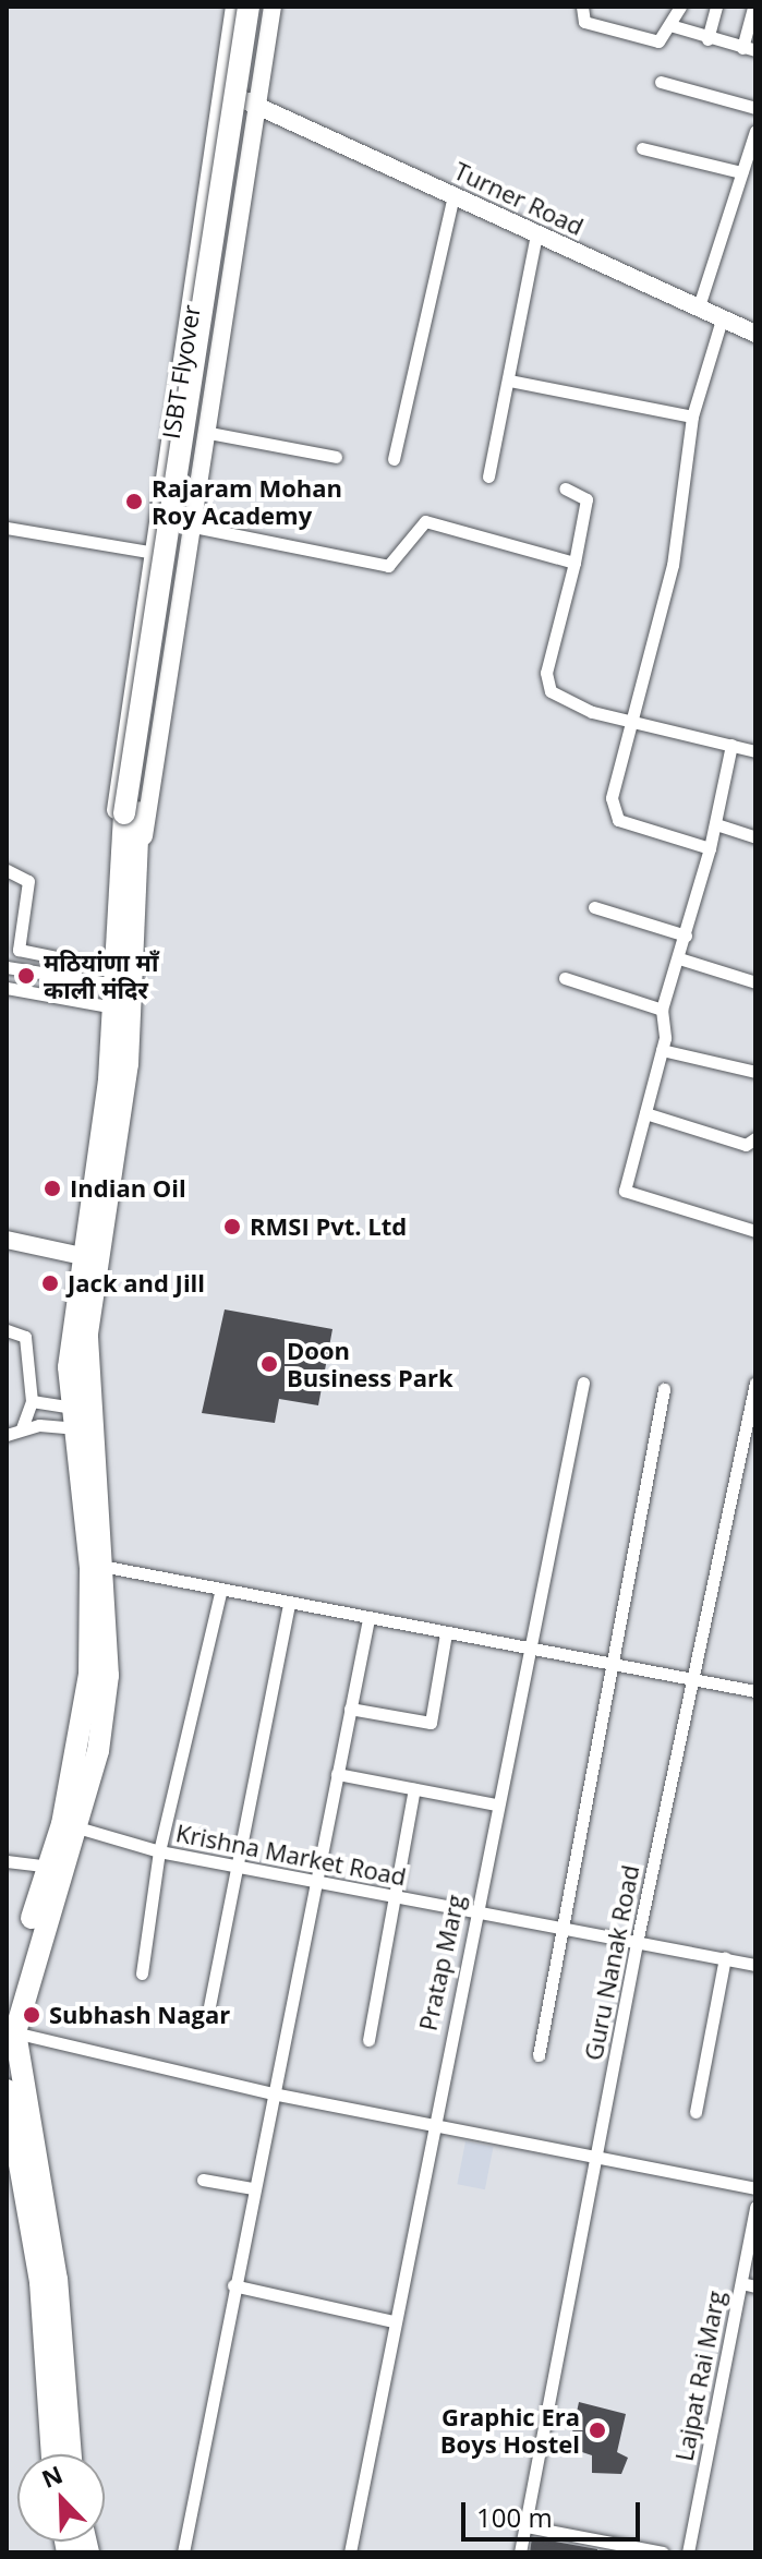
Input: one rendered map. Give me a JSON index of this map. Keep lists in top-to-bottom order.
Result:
{
  "streets": {
    "highway": ["ISBT Flyover"],
    "main road": ["Turner Road"],
    "street": [
      "Krishna Market Road",
      "Pratap Marg",
      "Guru Nanak Road",
      "Lajpat Rai Marg"
    ]
  },
  "crossings": [
    ["Krishna Market Road", "Pratap Marg"],
    ["Krishna Market Road", "Guru Nanak Road"]
  ],
  "places": [
    "Rajaram Mohan Roy Academy",
    "मठियांणा माँ काली मंदिर",
    "Indian Oil",
    "RMSI Pvt. Ltd",
    "Jack and Jill",
    "Doon Business Park",
    "Subhash Nagar",
    "Graphic Era Boys Hostel"
  ],
  "scale_bar": "100 m",
  "north": "top left"
}
